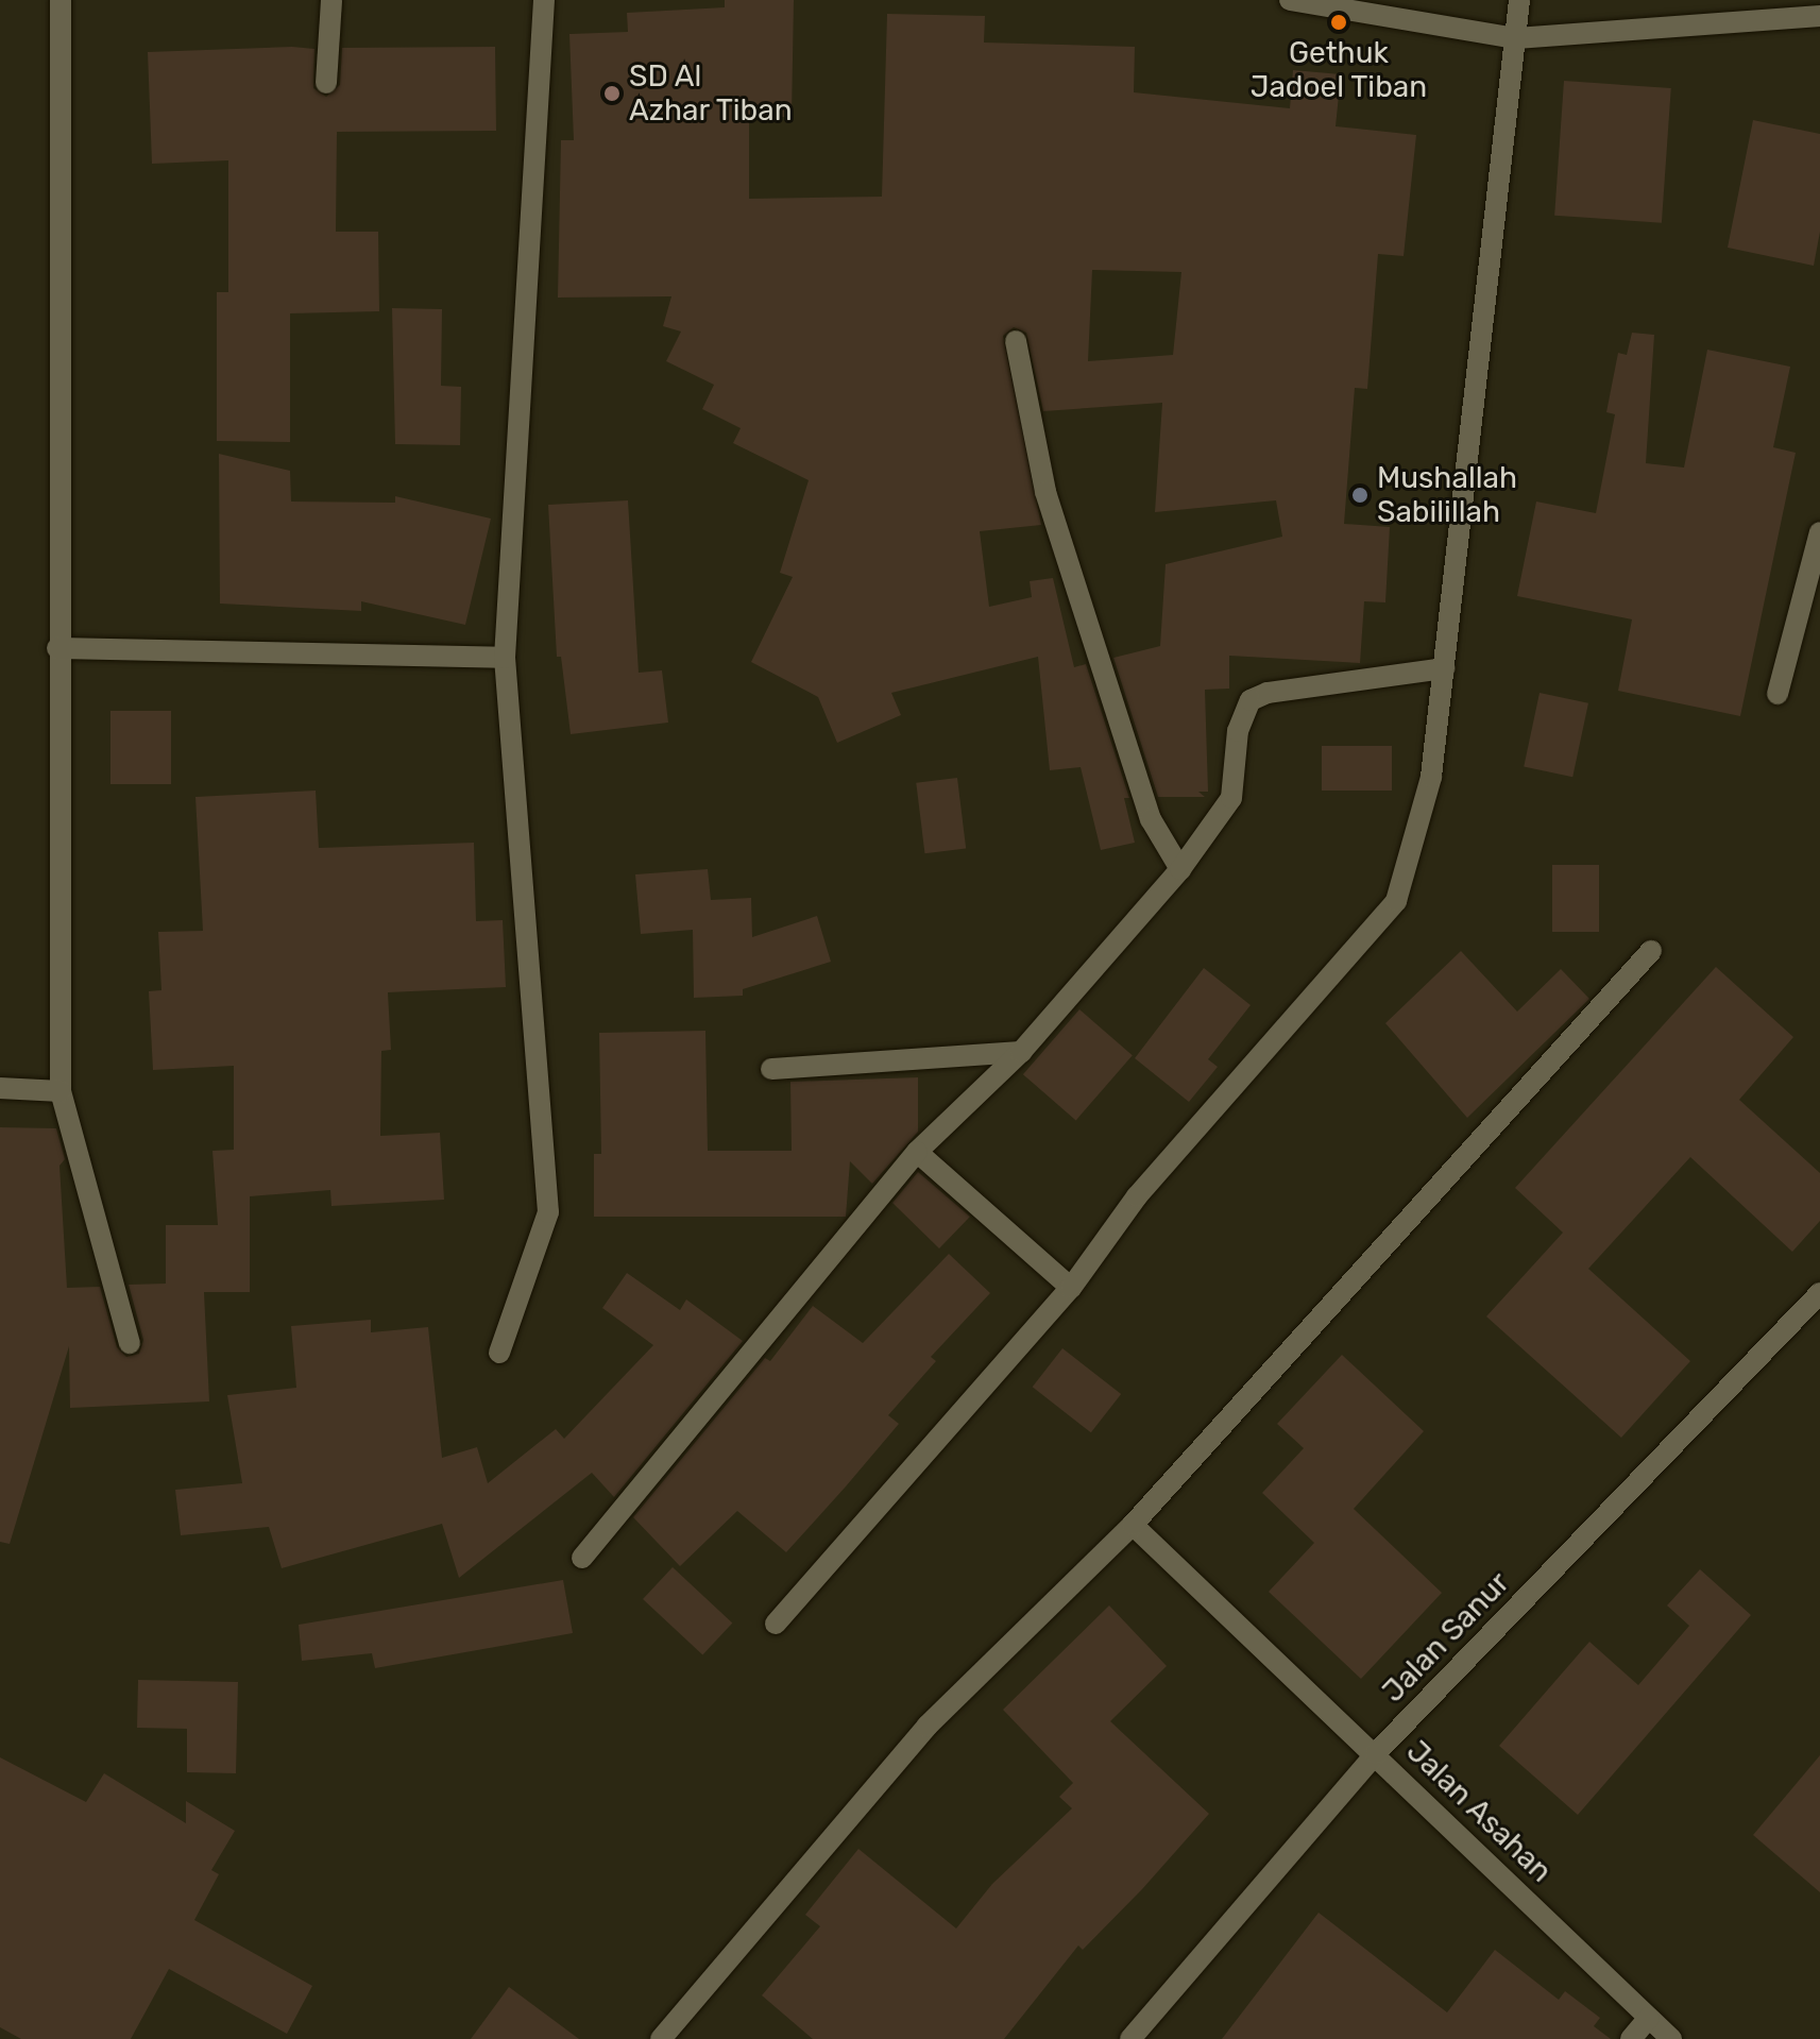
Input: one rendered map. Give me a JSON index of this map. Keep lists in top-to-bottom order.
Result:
{
  "streets": {
    "street": ["Jalan Sanur", "Jalan Asahan"]
  },
  "crossings": [
    ["Jalan Sanur", "Jalan Asahan"]
  ],
  "places": ["Gethuk Jadoel Tiban", "SD Al Azhar Tiban", "Mushallah Sabilillah"]
}
